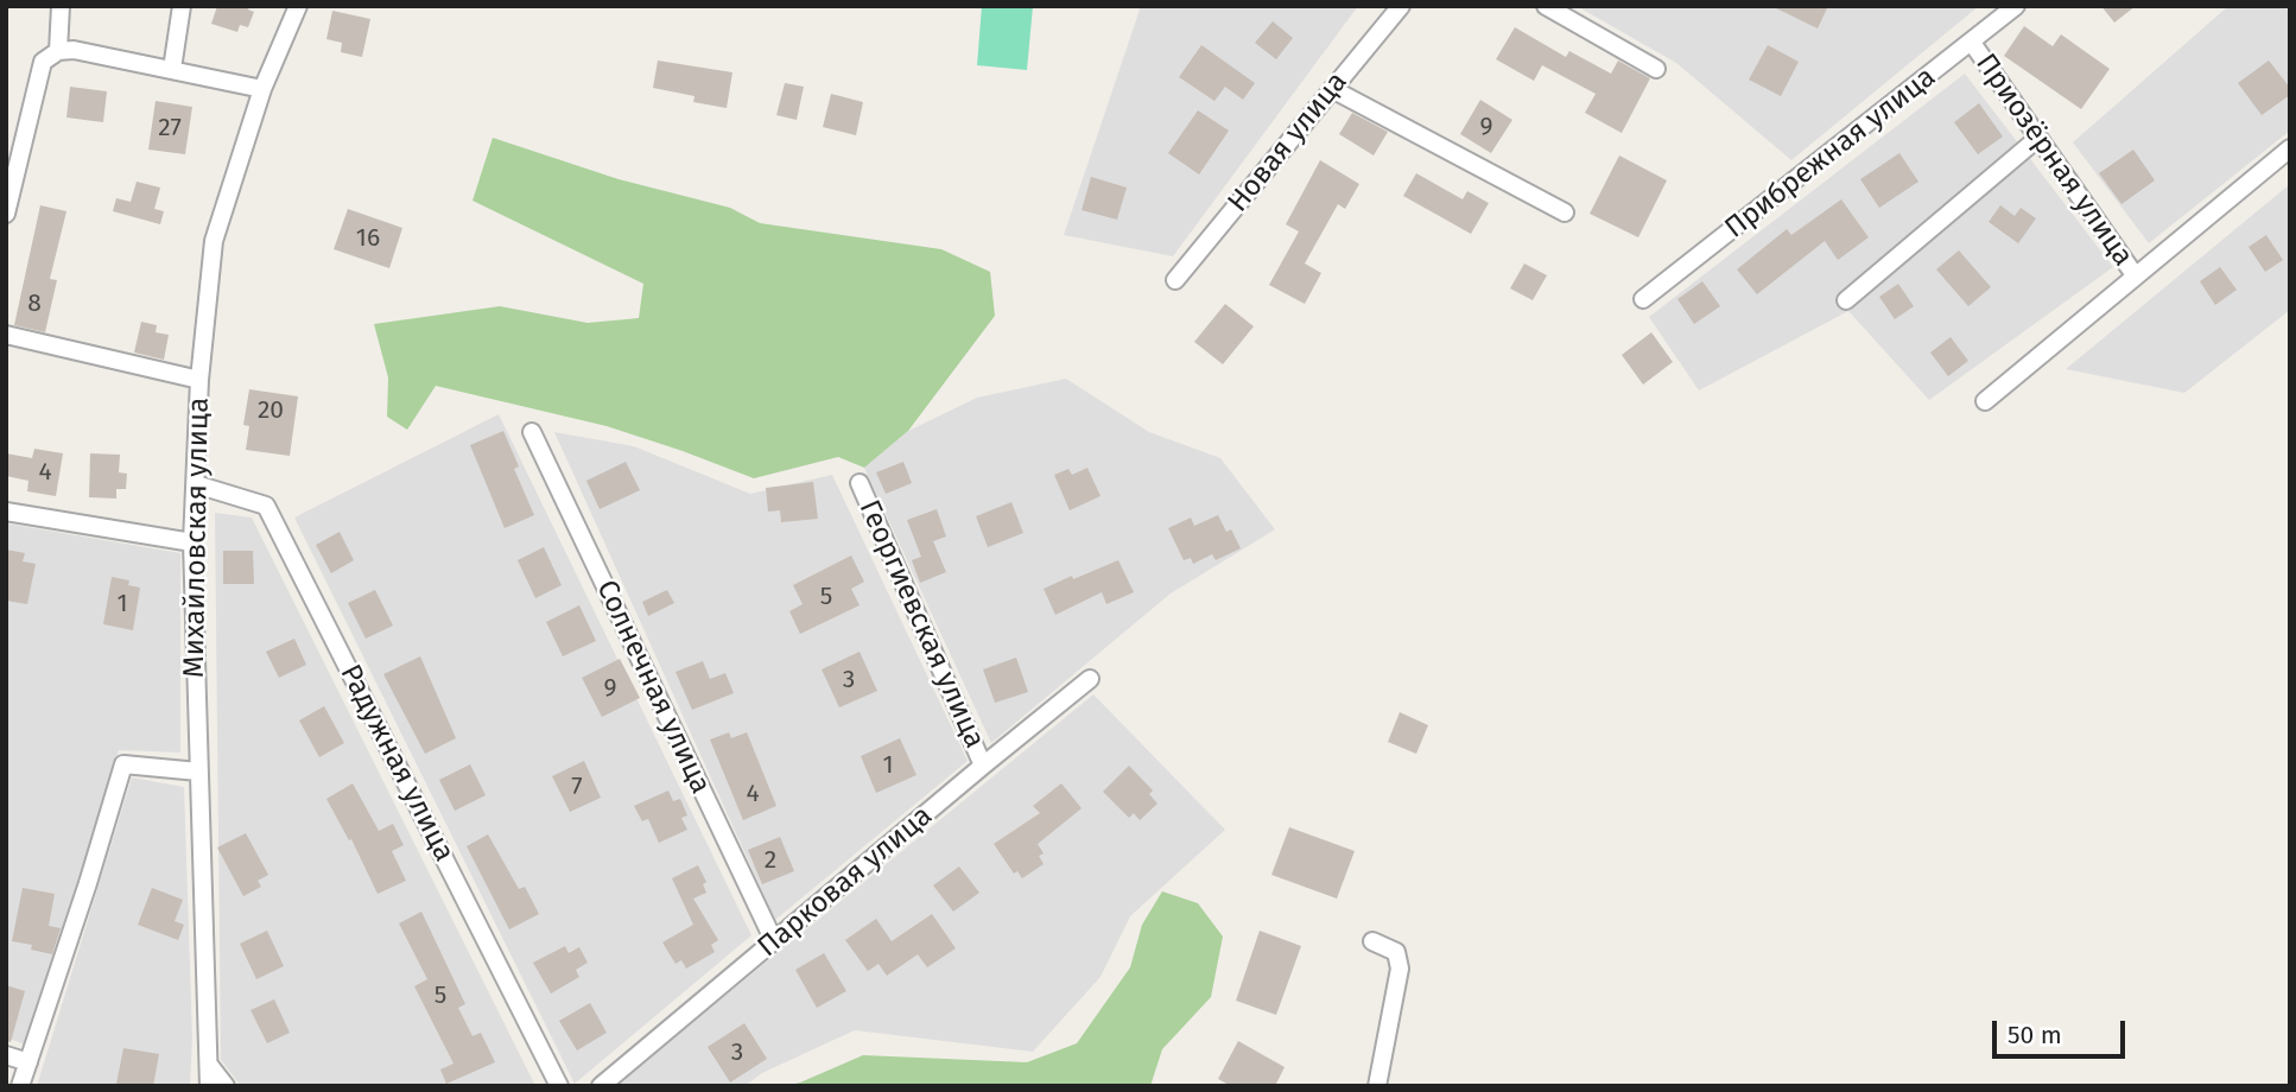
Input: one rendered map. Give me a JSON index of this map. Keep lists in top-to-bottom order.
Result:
{
  "streets": {
    "street": [
      "Новая улица",
      "Прибрежная улица",
      "Приозёрная улица",
      "Михайловская улица",
      "Георгиевская улица",
      "Солнечная улица",
      "Радужная улица",
      "Парковая улица"
    ]
  },
  "crossings": [
    ["Прибрежная улица", "Приозёрная улица"],
    ["Михайловская улица", "Радужная улица"],
    ["Георгиевская улица", "Парковая улица"],
    ["Солнечная улица", "Парковая улица"]
  ],
  "house_numbers": [
    "9",
    "27",
    "16",
    "8",
    "20",
    "4",
    "5",
    "1",
    "3",
    "9",
    "1",
    "7",
    "4",
    "2",
    "5",
    "3"
  ],
  "scale_bar": "50 m"
}
